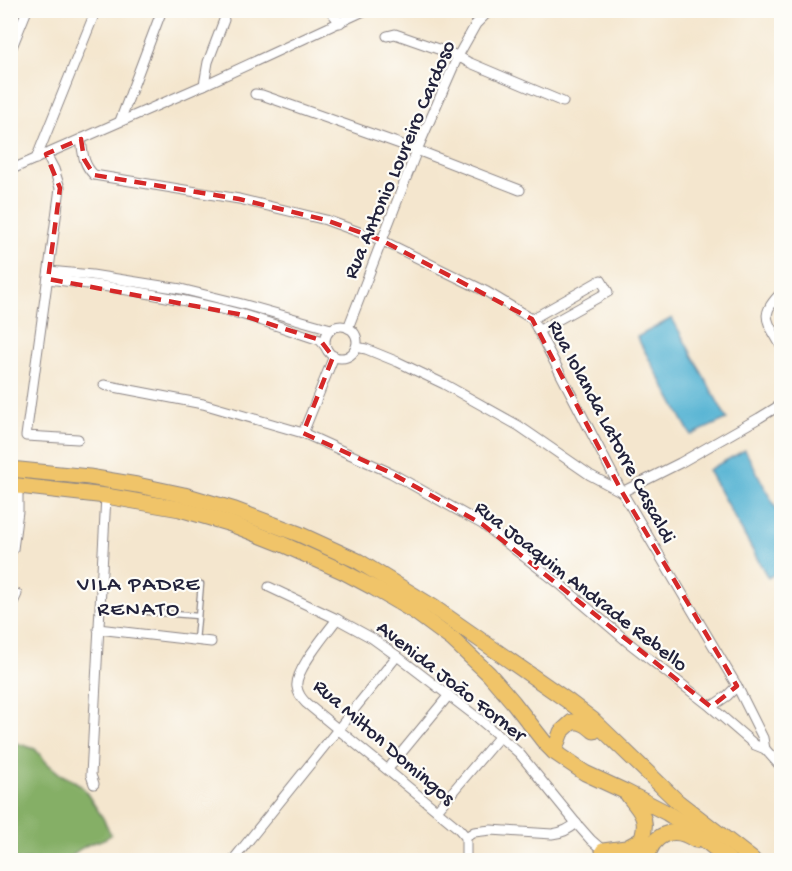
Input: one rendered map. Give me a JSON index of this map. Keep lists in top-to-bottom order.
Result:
{
  "streets": {
    "street": [
      "Rua Antonio Loureiro Cardoso",
      "Rua Iolanda Latorre Cascaldi",
      "Rua Joaquim Andrade Rebello",
      "Avenida João Forner",
      "Rua Milton Domingos"
    ]
  },
  "crossings": [
    ["Rua Antonio Loureiro Cardoso", "Rua Iolanda Latorre Cascaldi"],
    ["Rua Iolanda Latorre Cascaldi", "Rua Joaquim Andrade Rebello"],
    ["Avenida João Forner", "Rua Milton Domingos"]
  ],
  "districts": ["VILA PADRE RENATO"]
}
